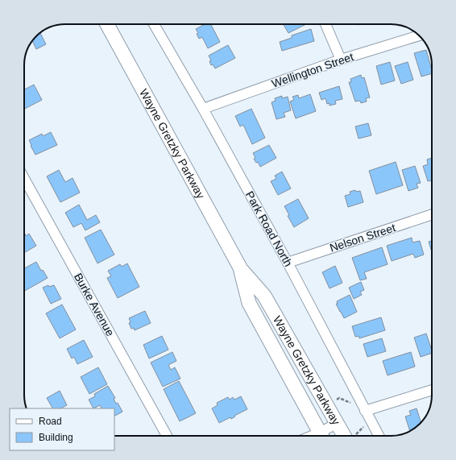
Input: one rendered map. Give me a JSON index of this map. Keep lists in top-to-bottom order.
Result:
{
  "streets": {
    "main road": ["Wayne Gretzky Parkway"],
    "street": [
      "Wellington Street",
      "Park Road North",
      "Nelson Street",
      "Burke Avenue"
    ]
  },
  "crossings": [
    ["Wellington Street", "Park Road North"],
    ["Park Road North", "Nelson Street"]
  ],
  "legend": ["Road", "Building"]
}
